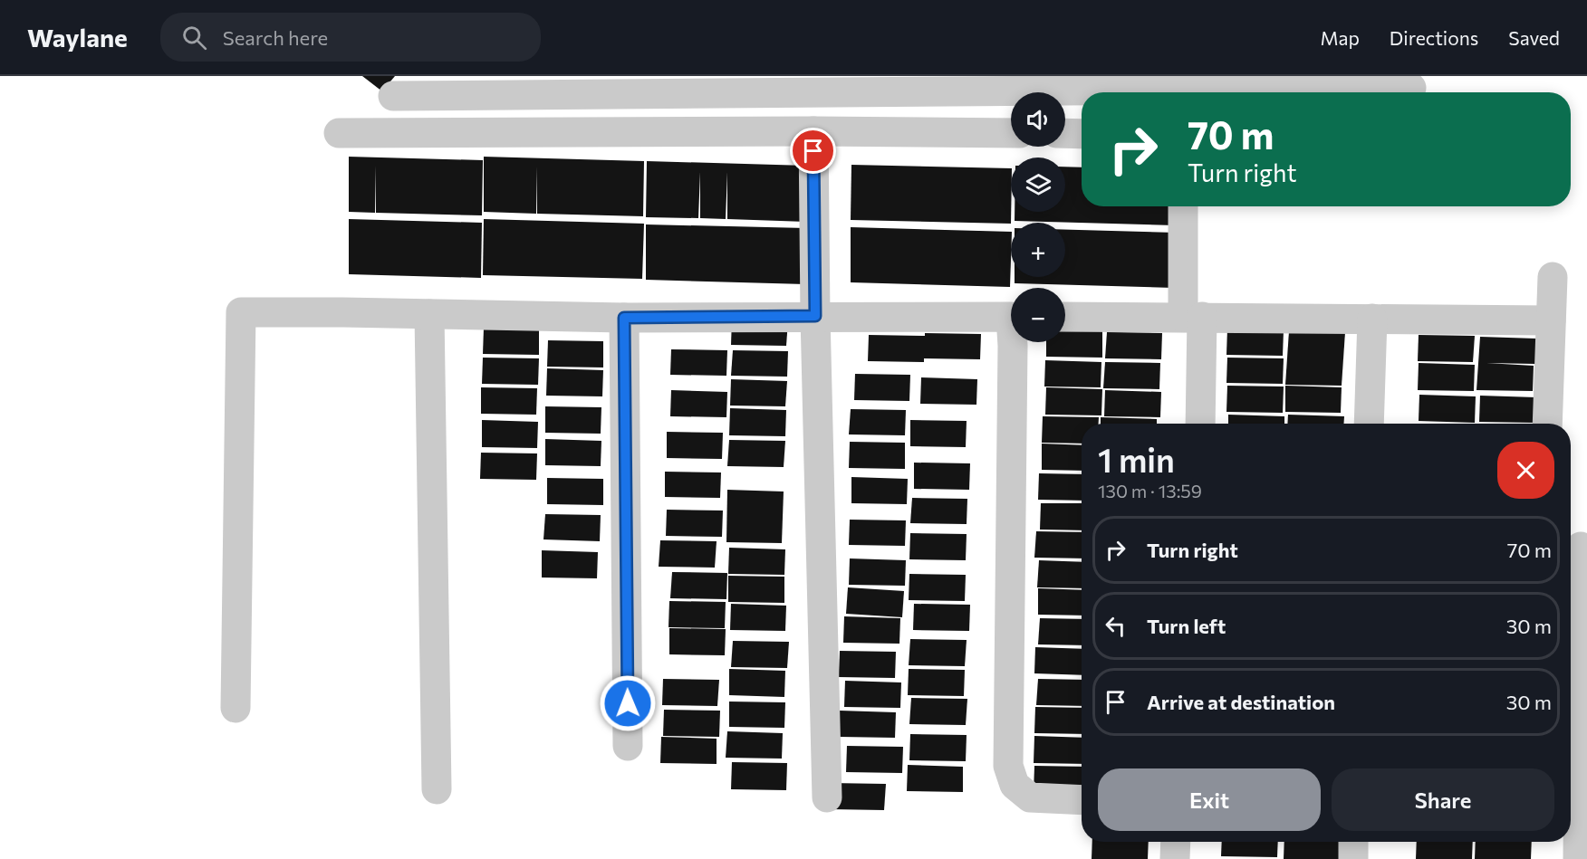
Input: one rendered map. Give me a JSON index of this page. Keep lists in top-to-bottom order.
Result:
{
  "page": {
    "header": "Waylane",
    "search": "Search here",
    "nav": ["Map", "Directions", "Saved"],
    "map_buttons": ["+", "−"],
    "turn": ["70 m", "Turn right"],
    "heading": ["1 min", "130 m · 13:59"],
    "list": [
      {
        "name": "Turn right",
        "value": "70 m"
      },
      {
        "name": "Turn left",
        "value": "30 m"
      },
      {
        "name": "Arrive at destination",
        "value": "30 m"
      }
    ],
    "buttons": ["Exit", "Share"]
  }
}
